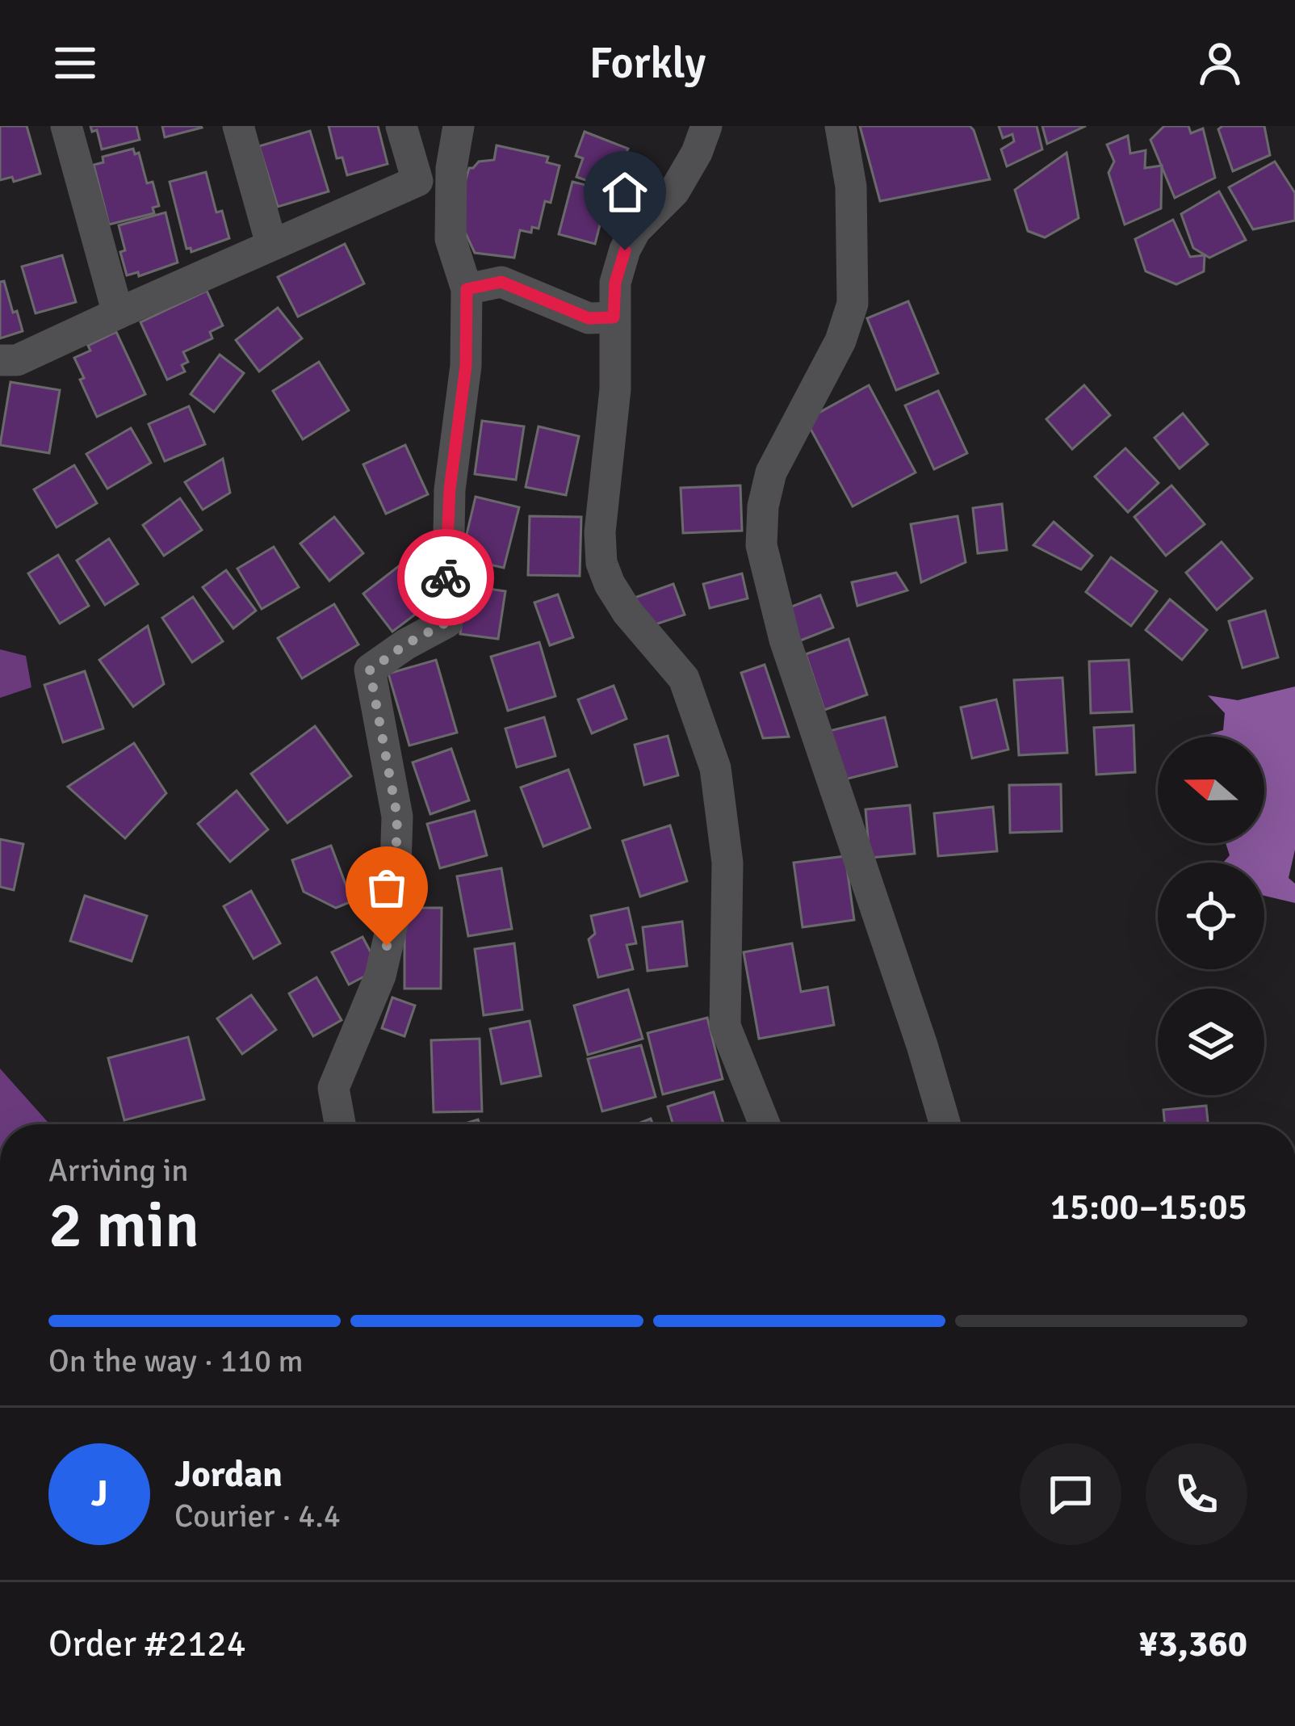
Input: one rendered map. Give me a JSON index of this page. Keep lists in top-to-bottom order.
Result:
{
  "north": "left",
  "page": {
    "header": "Forkly",
    "heading": ["2 min", "Arriving in", "15:00–15:05"],
    "panel": [
      "Jordan",
      "Courier · 4.4",
      "Order #2124",
      "¥3,360"
    ],
    "bar": "On the way · 110 m",
    "round": "J"
  }
}
